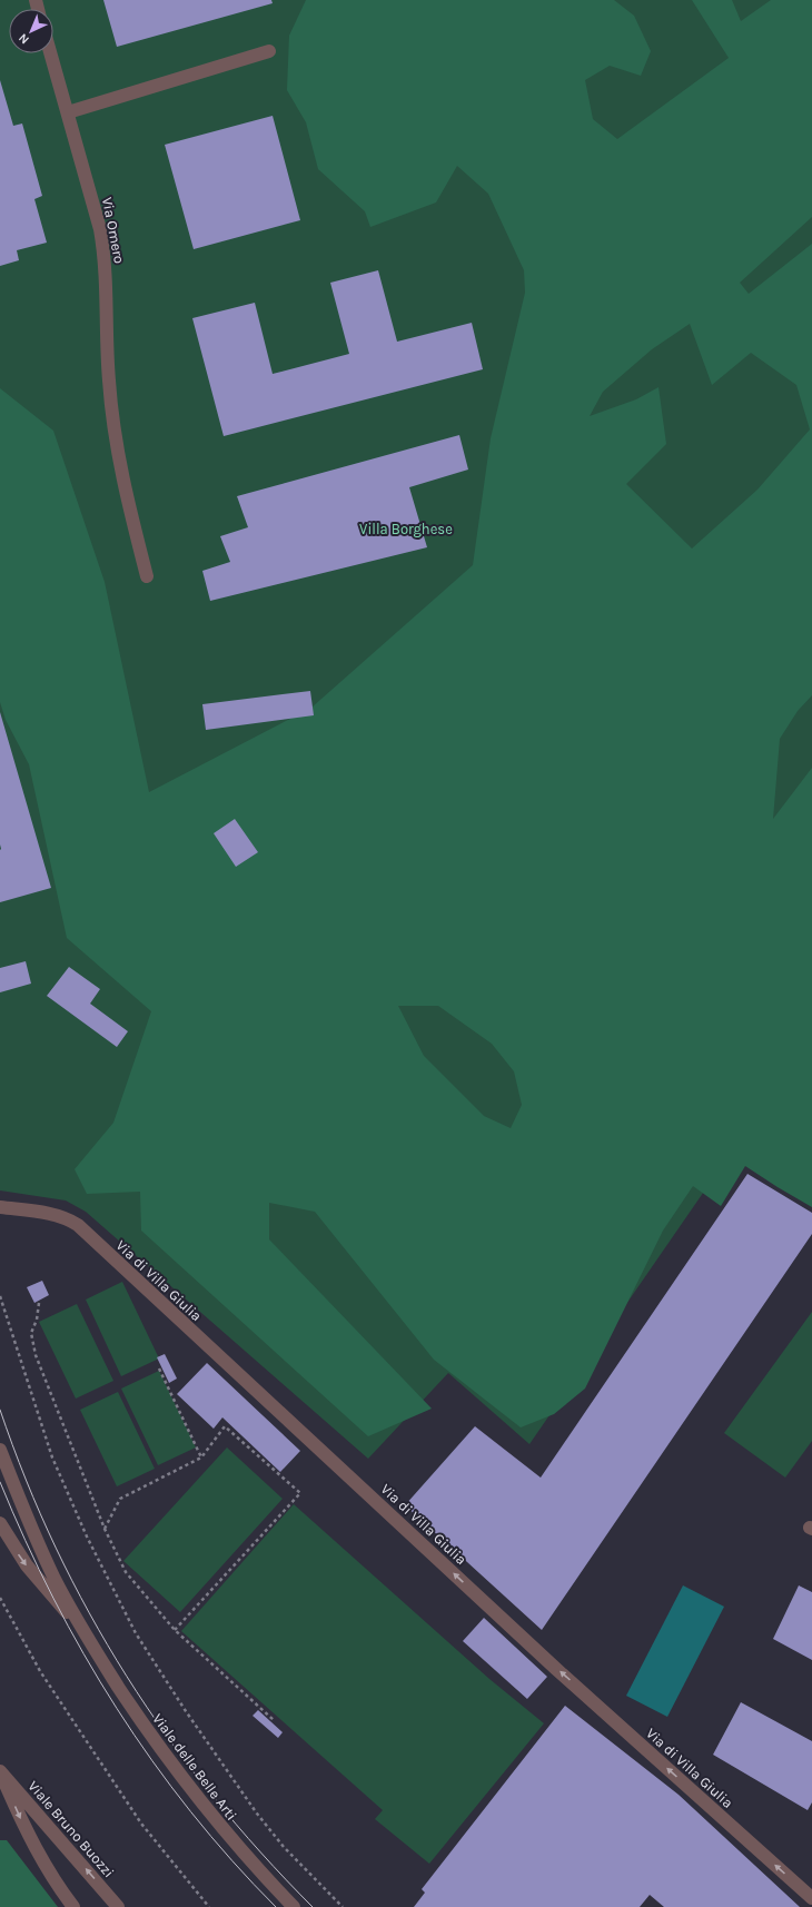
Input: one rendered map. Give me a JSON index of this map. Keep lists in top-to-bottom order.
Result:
{
  "streets": {
    "street": [
      "Via Omero",
      "Via di Villa Giulia",
      "Viale delle Belle Arti",
      "Viale Bruno Buozzi"
    ]
  },
  "one_way": ["Via di Villa Giulia"],
  "parks": ["Villa Borghese"],
  "north": "bottom left"
}
